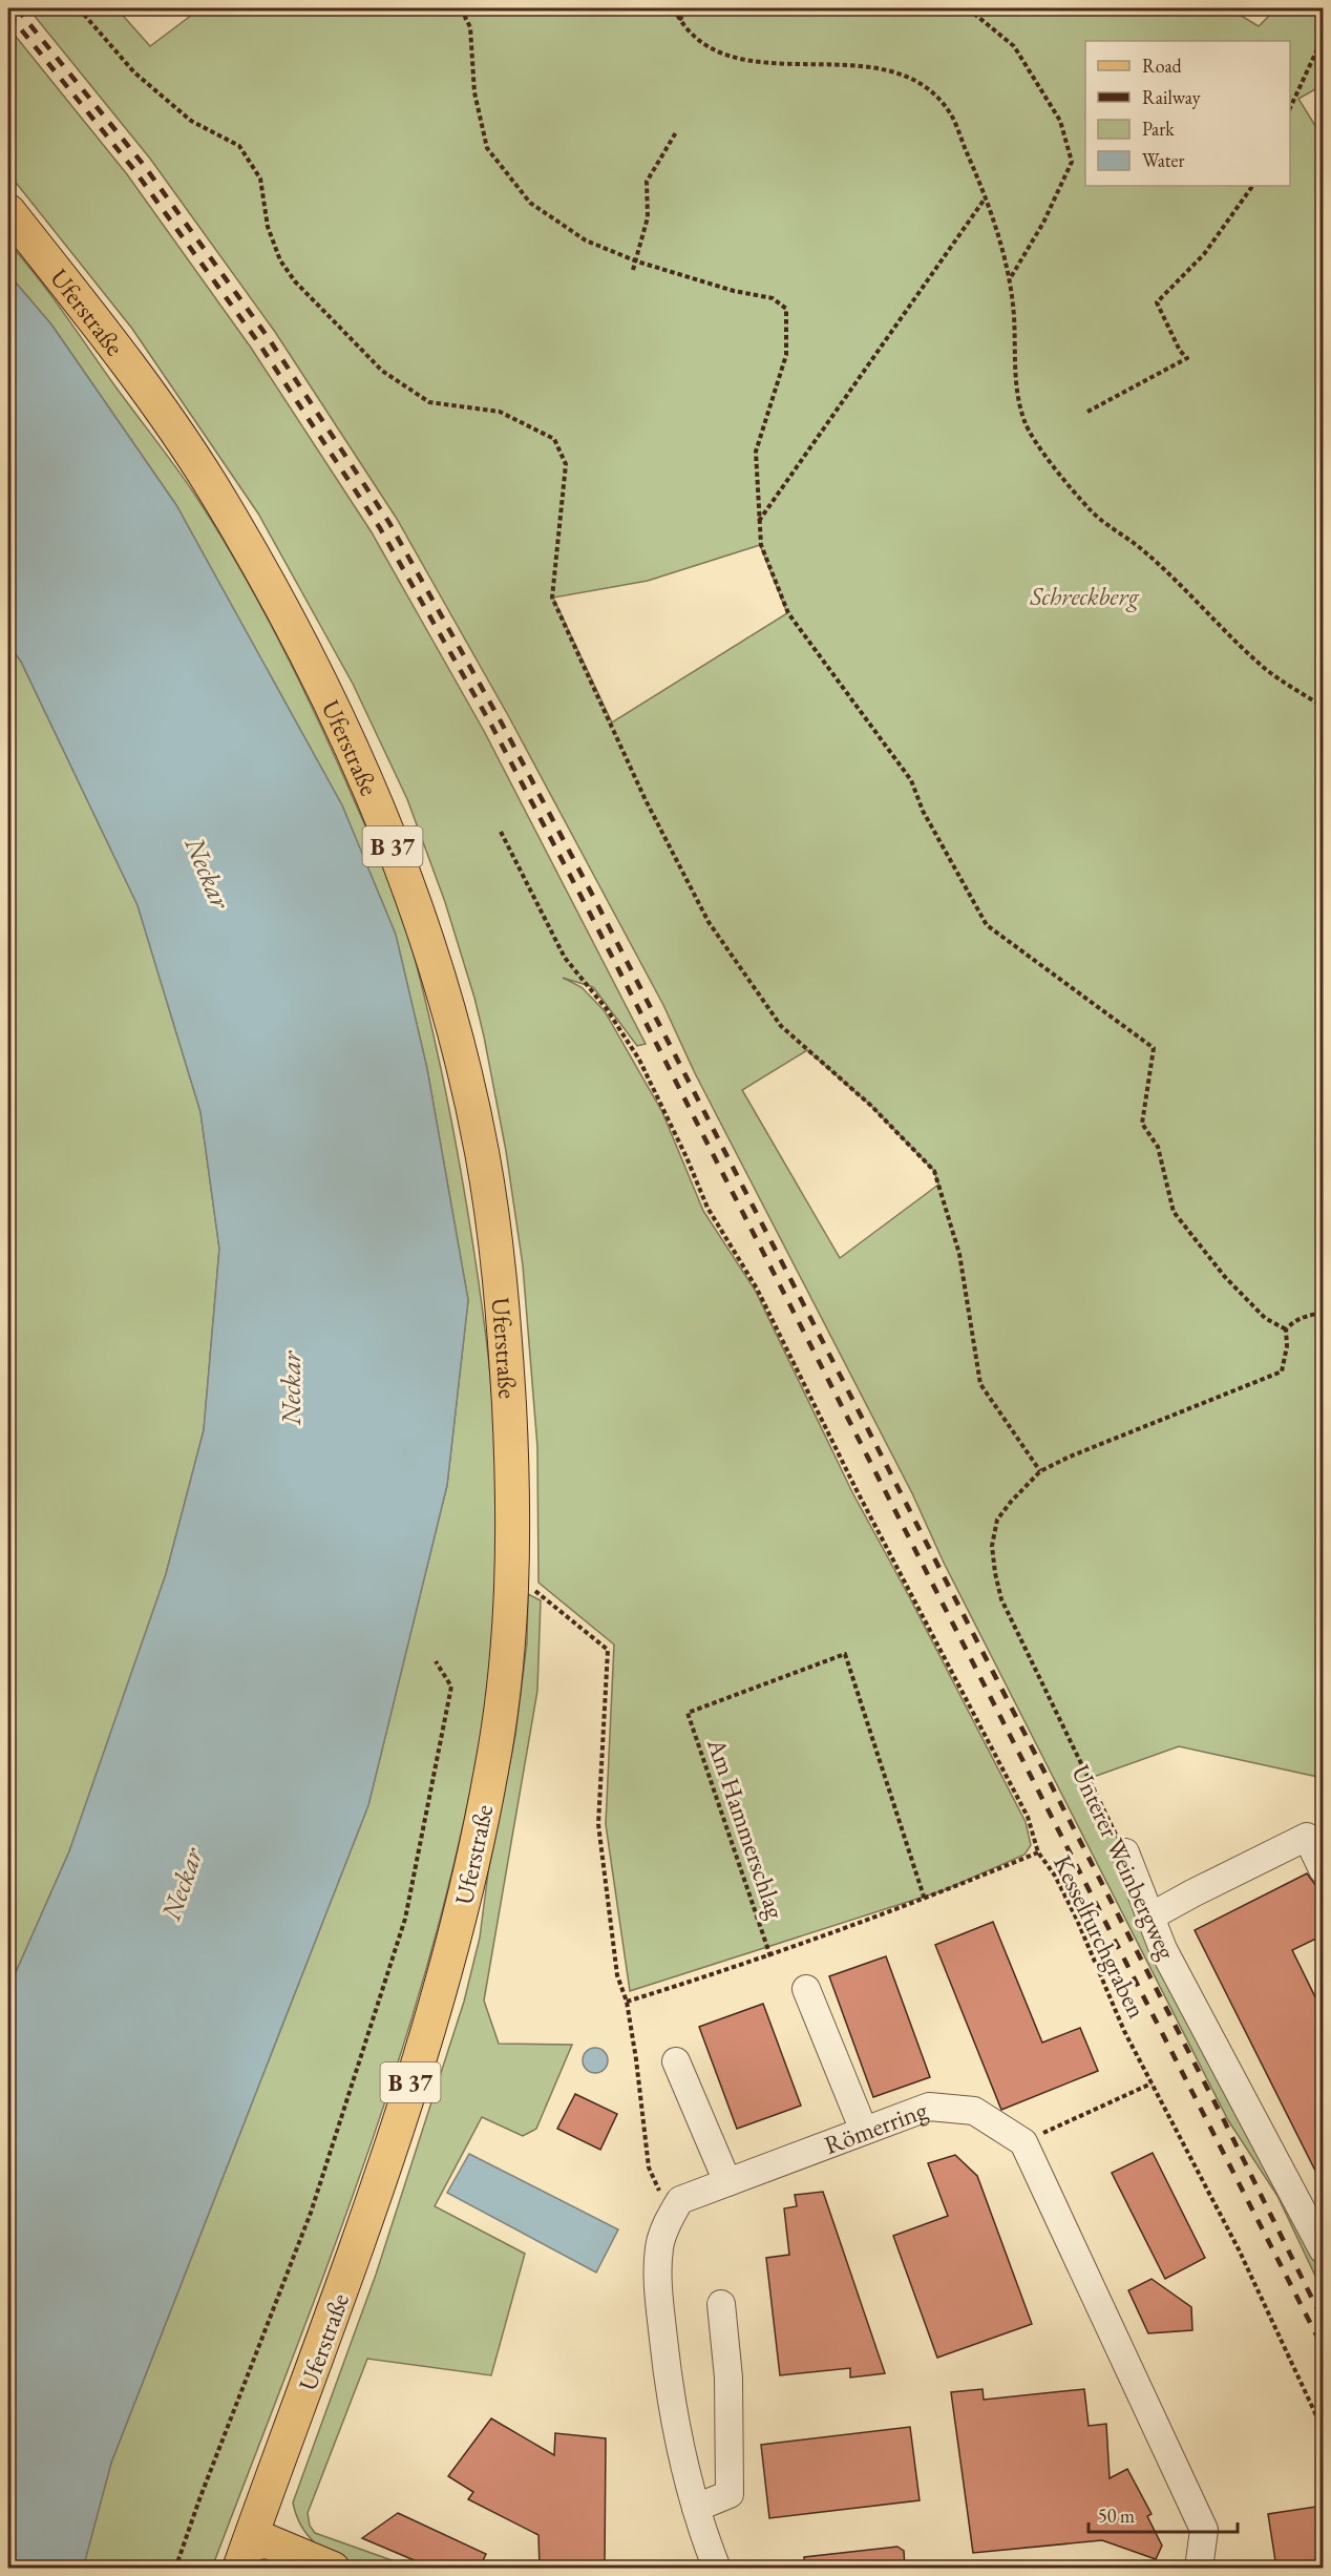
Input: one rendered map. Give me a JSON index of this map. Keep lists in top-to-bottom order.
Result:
{
  "streets": {
    "main road": ["Uferstraße", "B 37"],
    "street": ["Unterer Weinbergweg", "Römerring"],
    "path": ["Am Hammerschlag", "Kesselfurchgraben"]
  },
  "crossings": [
    ["Am Hammerschlag", "Kesselfurchgraben"]
  ],
  "water": ["Neckar"],
  "parks": ["Schreckberg"],
  "legend": [
    "Road",
    "Railway",
    "Park",
    "Water"
  ],
  "scale_bar": "50 m"
}
